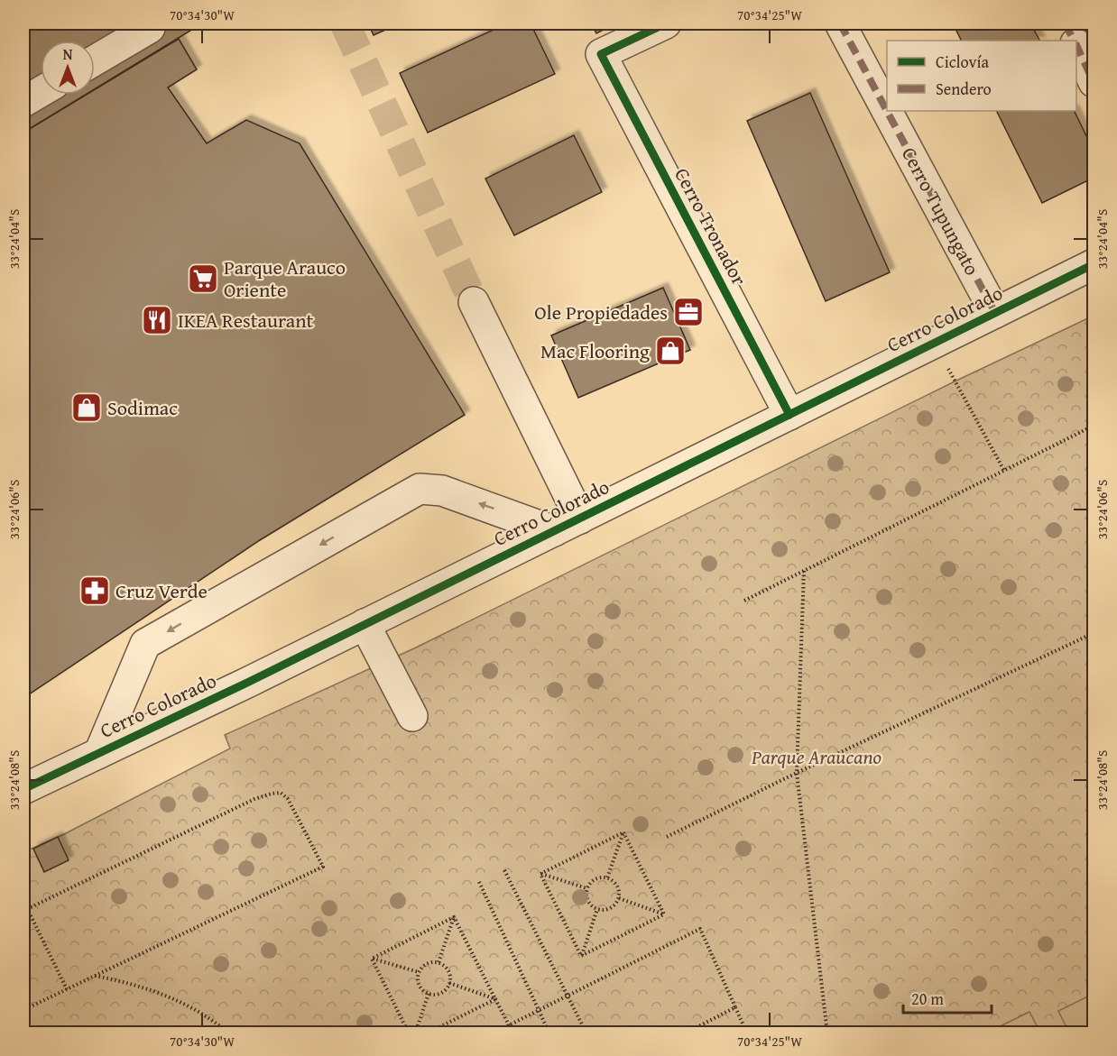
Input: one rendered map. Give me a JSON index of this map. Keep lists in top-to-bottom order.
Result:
{
  "streets": {
    "street": ["Cerro Tupungato", "Cerro Tronador", "Cerro Colorado"]
  },
  "crossings": [
    ["Cerro Tupungato", "Cerro Colorado"],
    ["Cerro Tronador", "Cerro Colorado"]
  ],
  "parks": ["Parque Araucano"],
  "places": {
    "supermarket": ["Parque Arauco Oriente"],
    "office": ["Ole Propiedades"],
    "restaurant": ["IKEA Restaurant"],
    "shop": ["Mac Flooring", "Sodimac"],
    "pharmacy": ["Cruz Verde"]
  },
  "legend": ["Ciclovía", "Sendero"],
  "scale_bar": "20 m",
  "north": "top",
  "coordinates": [
    "70°34'30\"W",
    "70°34'25\"W",
    "33°24'04\"S",
    "33°24'06\"S",
    "33°24'08\"S"
  ]
}
